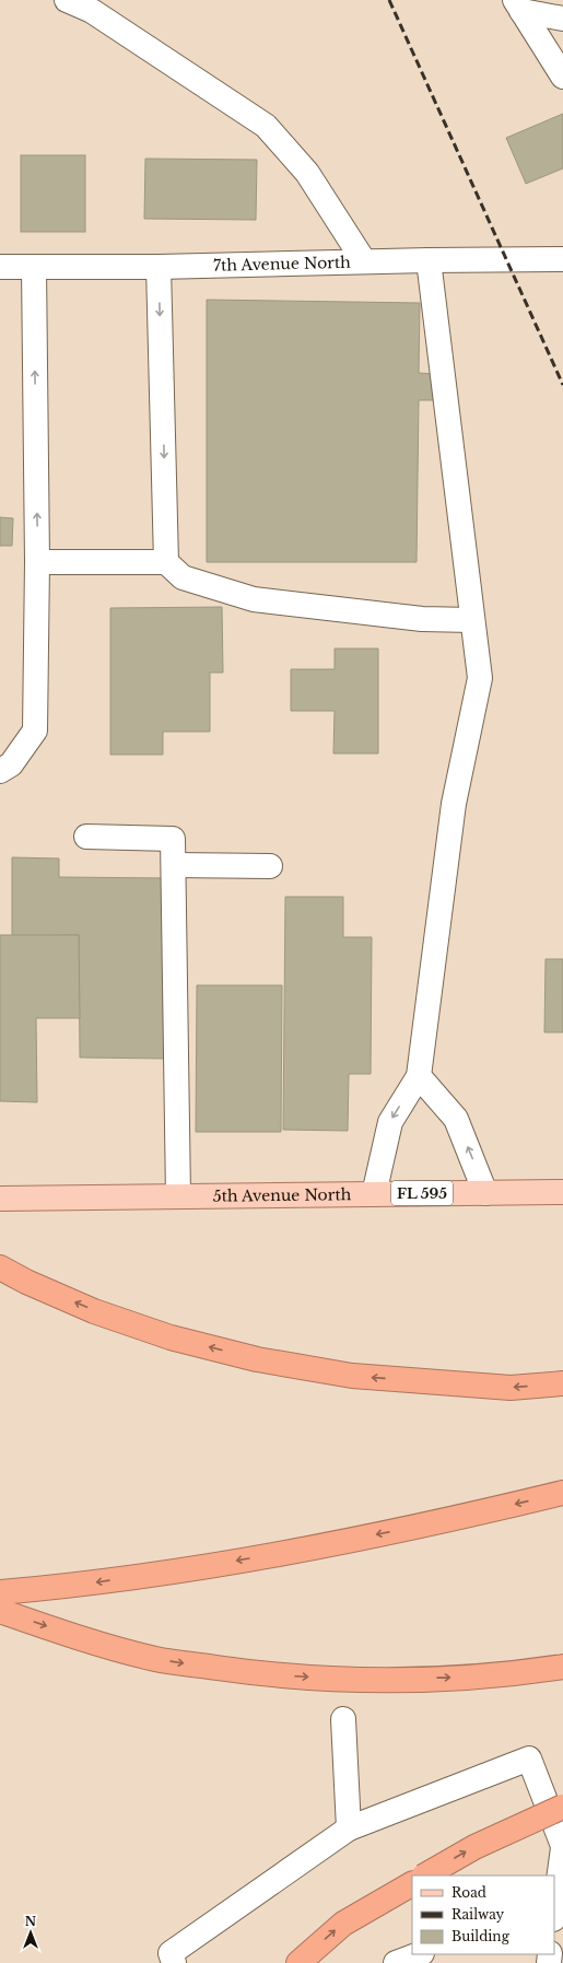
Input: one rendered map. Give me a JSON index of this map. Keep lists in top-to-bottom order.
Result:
{
  "streets": {
    "main road": ["FL 595", "5th Avenue North"],
    "street": ["7th Avenue North"]
  },
  "legend": ["Road", "Railway", "Building"],
  "north": "top"
}
